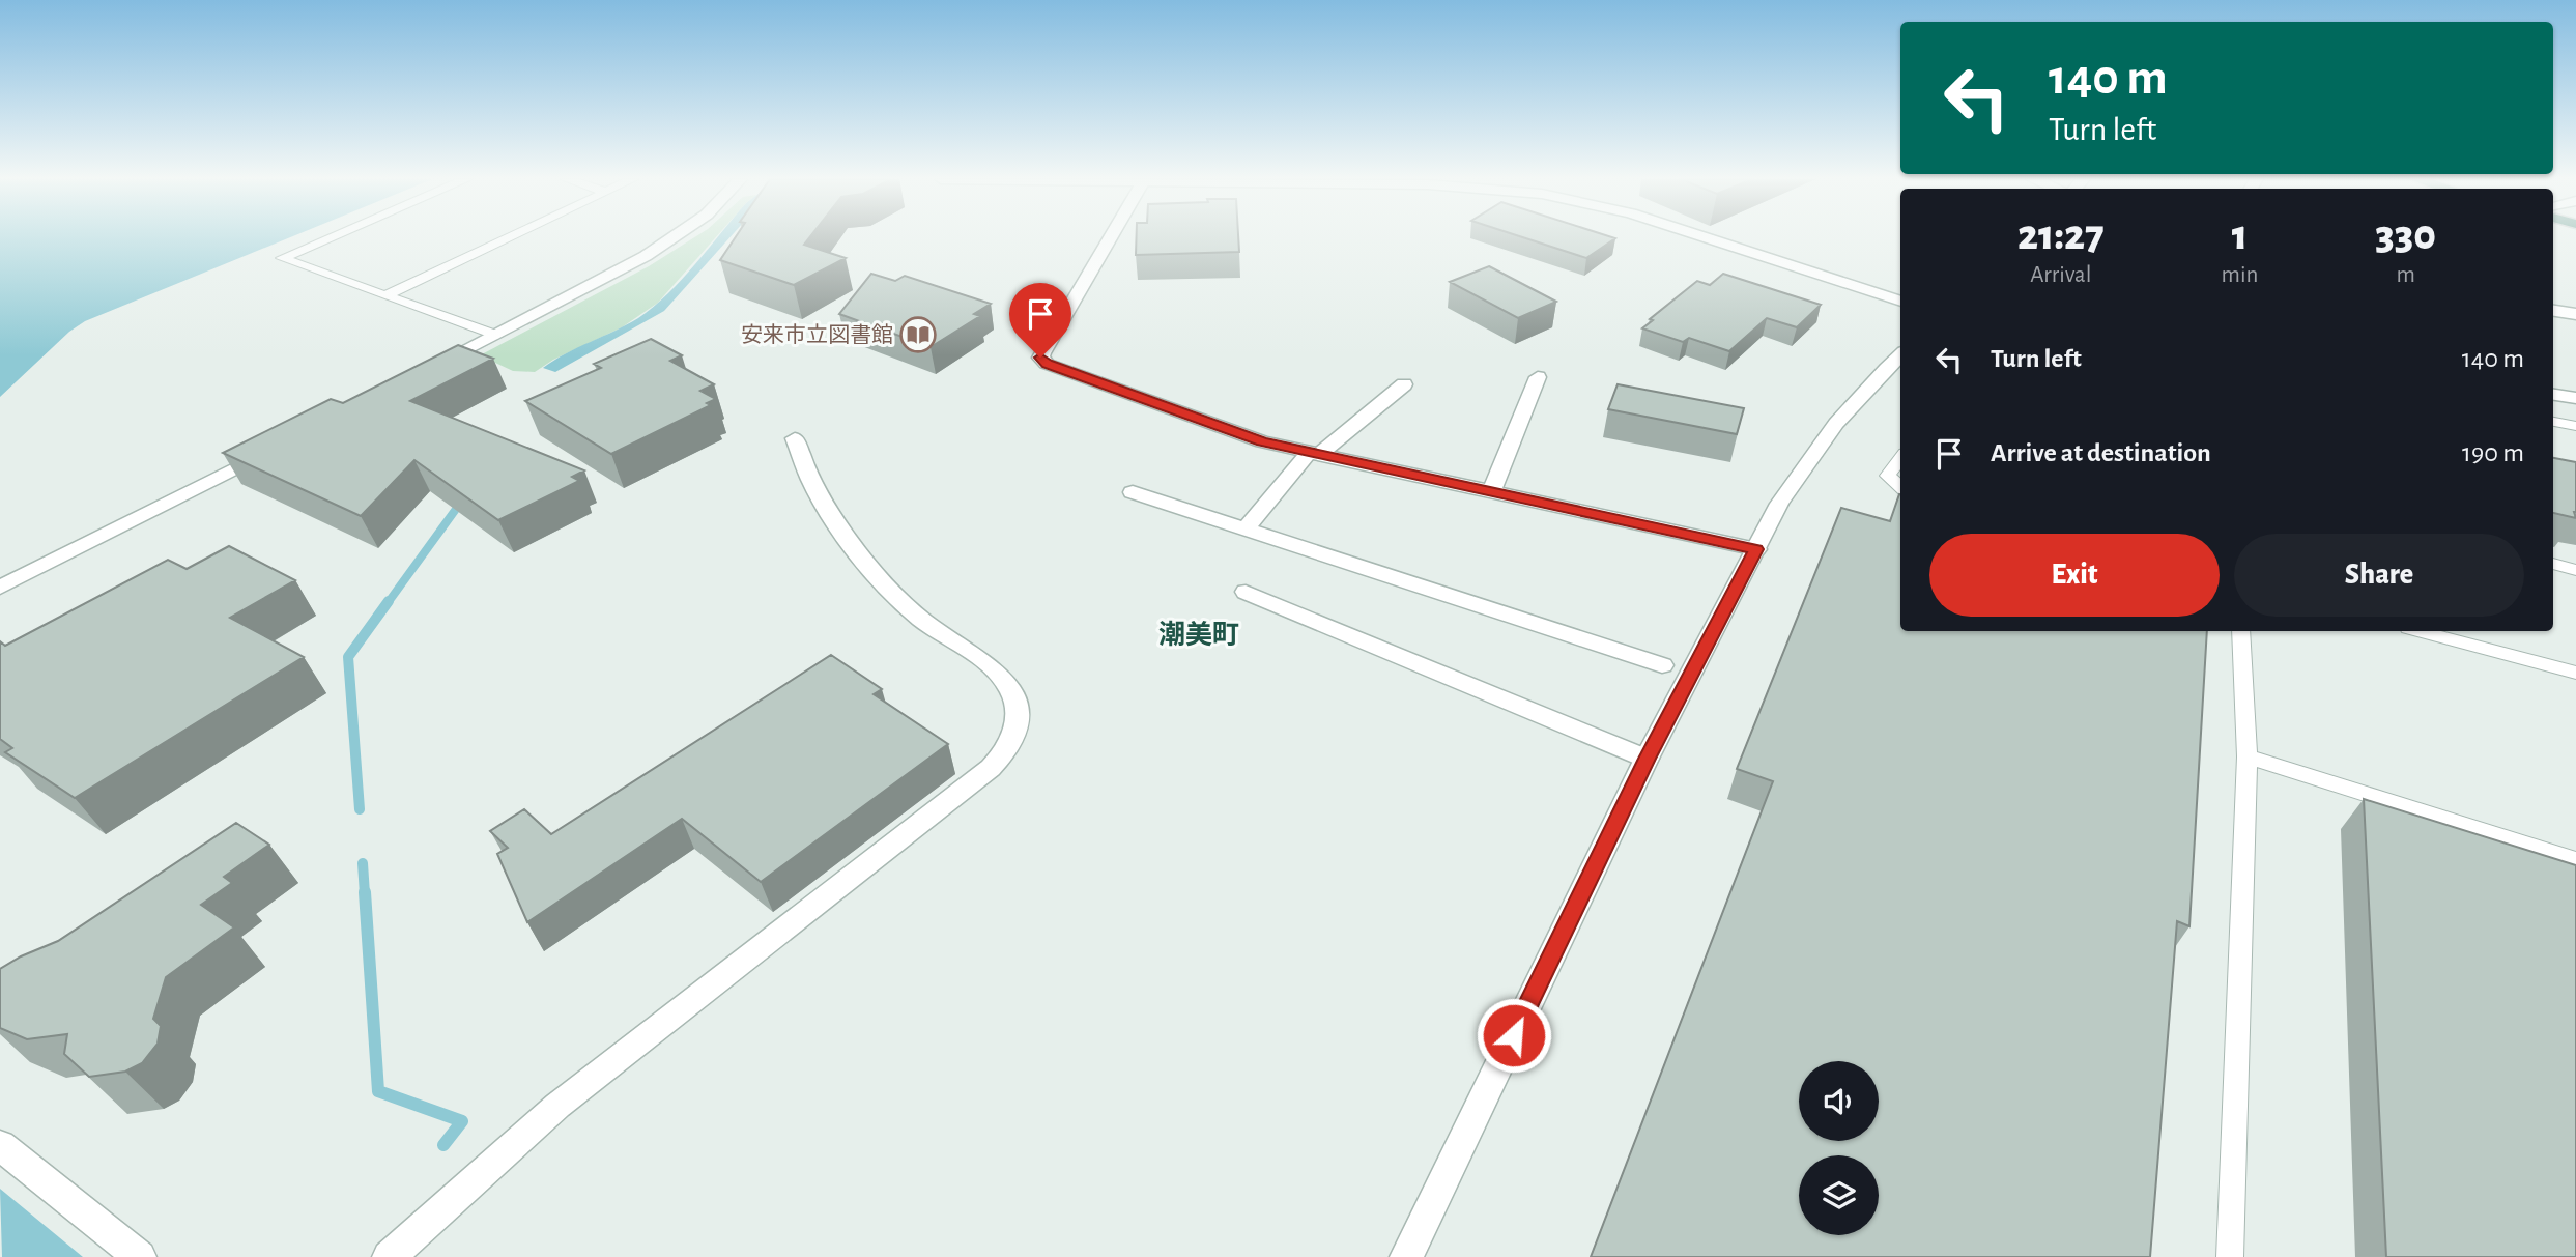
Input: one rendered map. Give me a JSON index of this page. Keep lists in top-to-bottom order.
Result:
{
  "districts": ["潮美町"],
  "places": {
    "library": ["安来市立図書館"]
  },
  "page": {
    "turn": ["140 m", "Turn left"],
    "eta": [
      "21:27",
      "Arrival",
      "1",
      "min",
      "330",
      "m"
    ],
    "list": [
      {
        "name": "Turn left",
        "value": "140 m"
      },
      {
        "name": "Arrive at destination",
        "value": "190 m"
      }
    ],
    "buttons": ["Exit", "Share"]
  }
}
